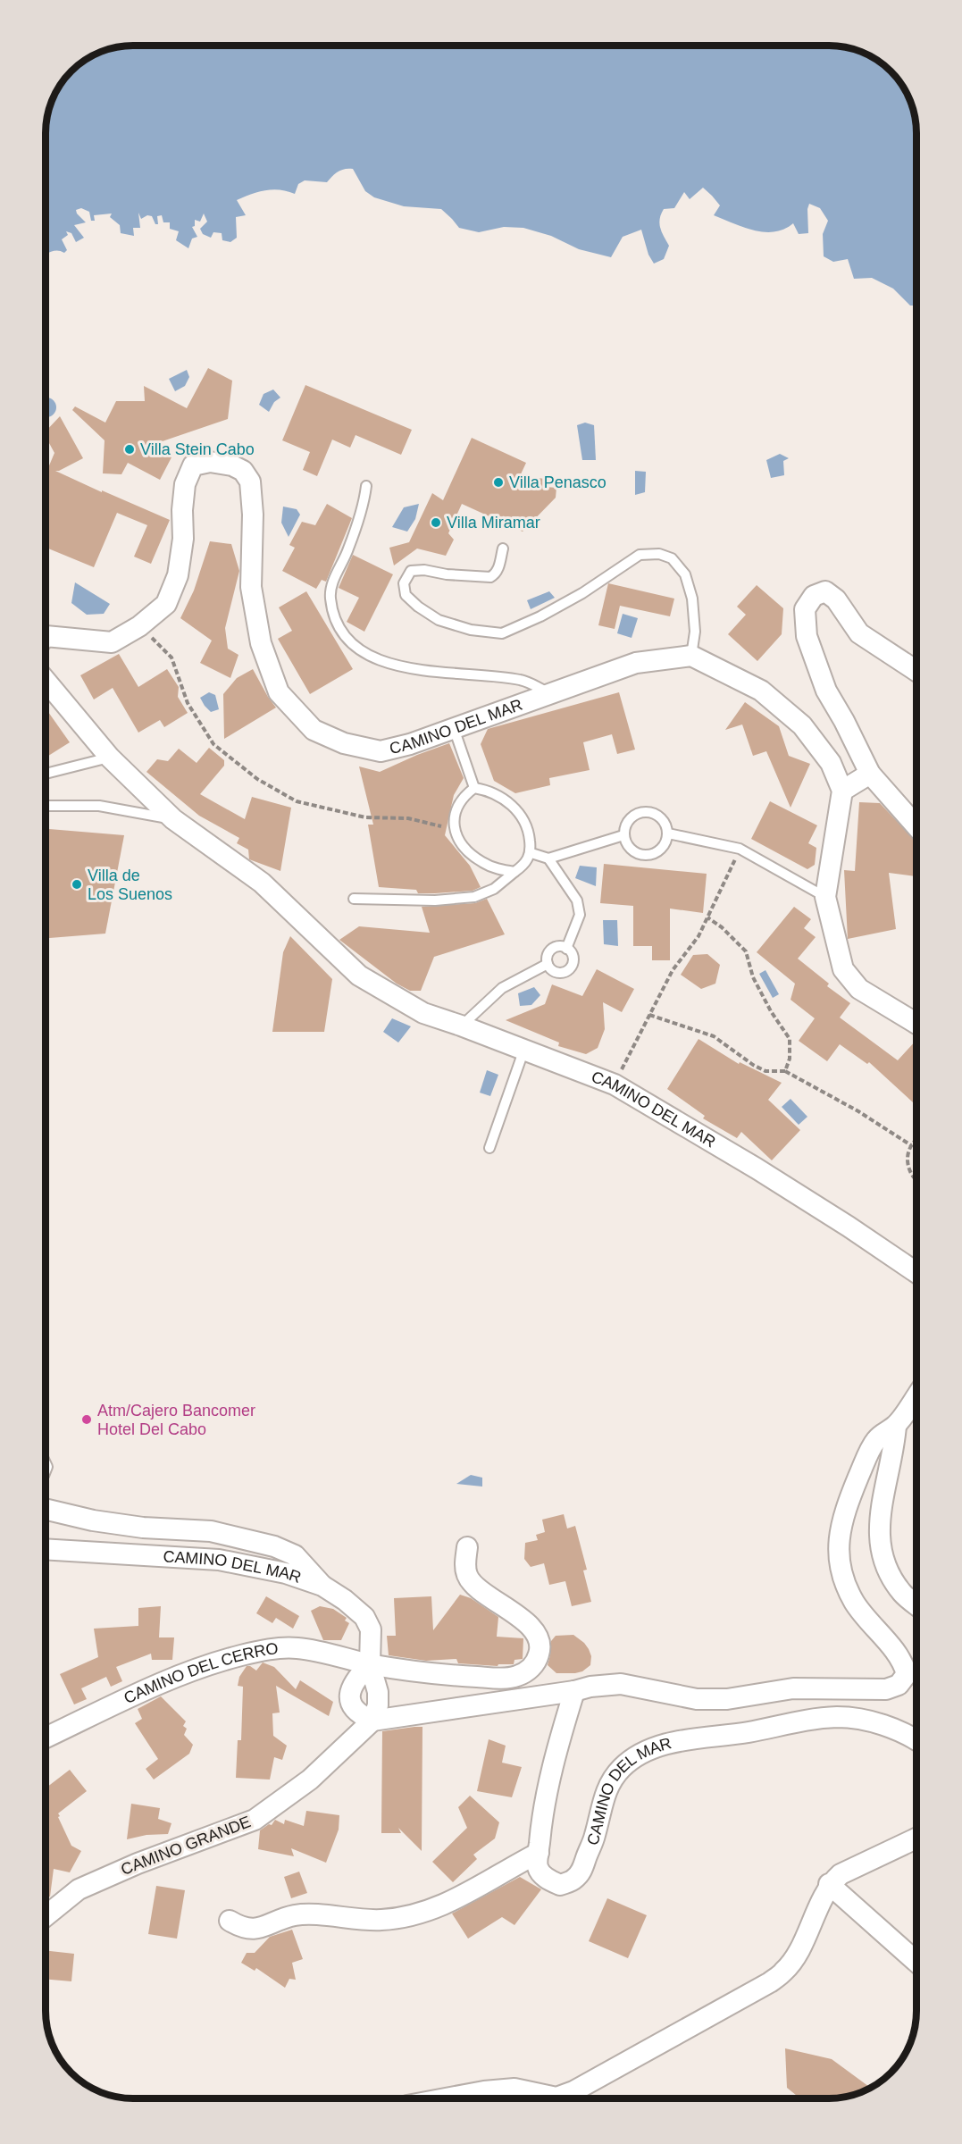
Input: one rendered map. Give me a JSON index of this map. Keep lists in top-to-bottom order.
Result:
{
  "streets": {
    "street": ["CAMINO DEL MAR", "CAMINO DEL CERRO", "CAMINO GRANDE"]
  },
  "crossings": [
    ["CAMINO DEL MAR", "CAMINO DEL CERRO"],
    ["CAMINO DEL MAR", "CAMINO GRANDE"]
  ],
  "places": [
    "Villa Stein Cabo",
    "Villa Penasco",
    "Villa Miramar",
    "Villa de Los Suenos",
    "Atm/Cajero Bancomer Hotel Del Cabo"
  ]
}
